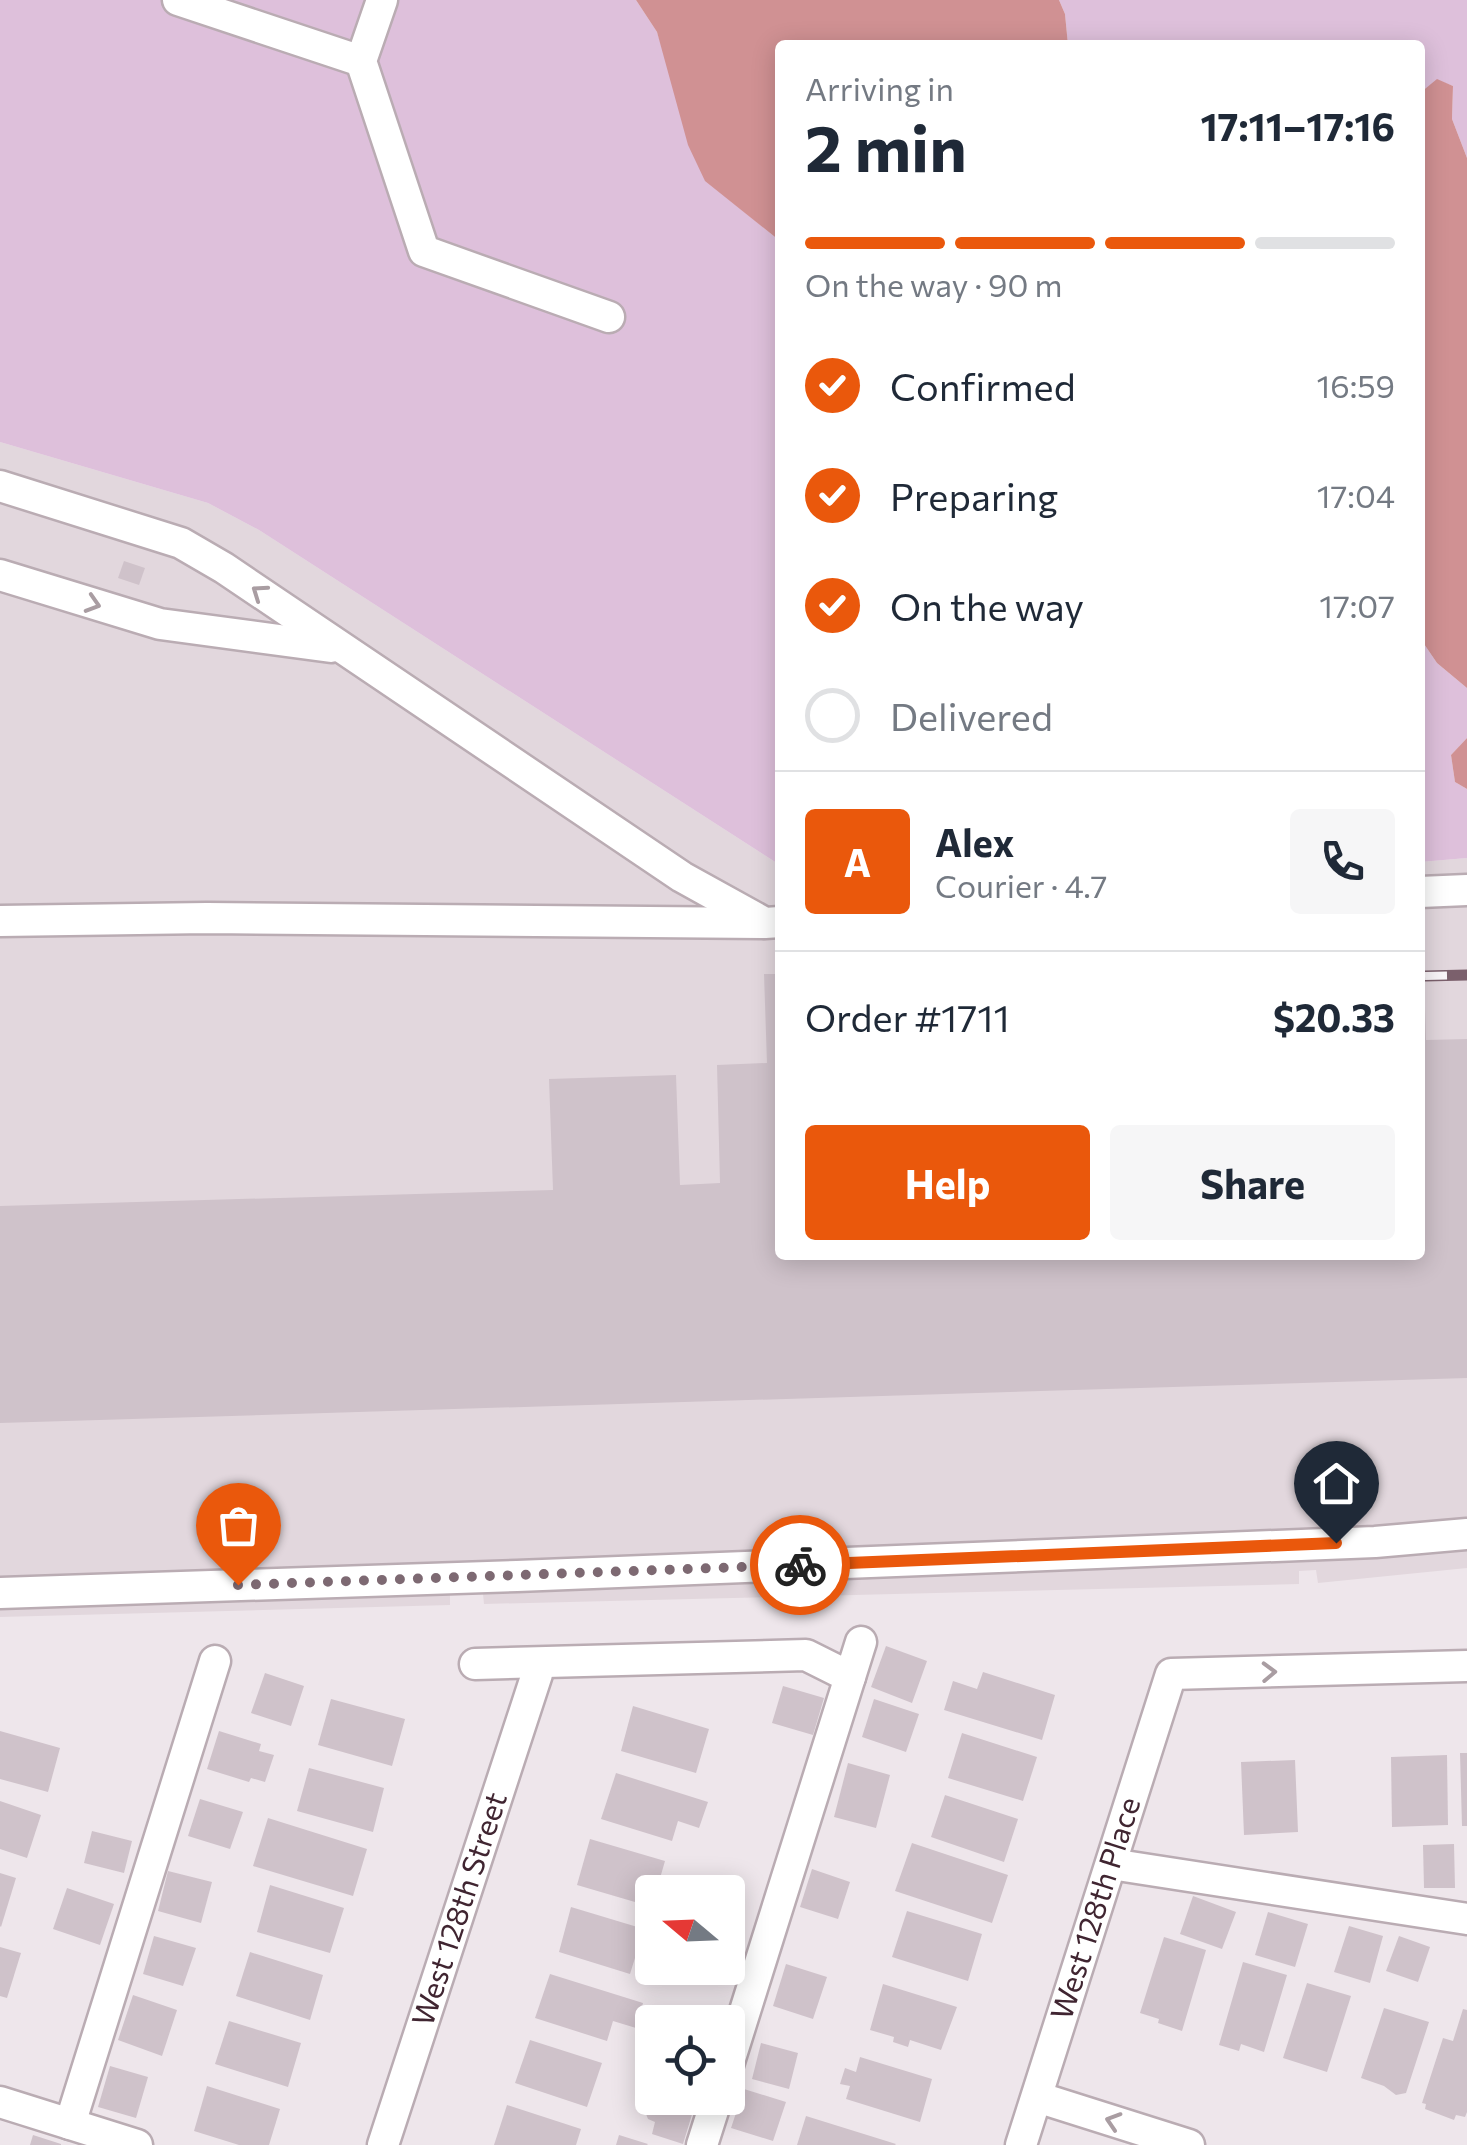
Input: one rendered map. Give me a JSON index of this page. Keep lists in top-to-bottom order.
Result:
{
  "streets": {
    "street": ["West 128th Street", "West 128th Place"]
  },
  "one_way": ["West 128th Place"],
  "north": "left",
  "page": {
    "heading": ["2 min", "Arriving in", "17:11–17:16"],
    "panel": [
      "Alex",
      "Courier · 4.7",
      "Order #1711",
      "$20.33"
    ],
    "bar": "On the way · 90 m",
    "list": [
      ["Confirmed", "16:59"],
      ["Preparing", "17:04"],
      ["On the way", "17:07"],
      "Delivered"
    ],
    "round": "A",
    "buttons": ["Help", "Share"]
  }
}
